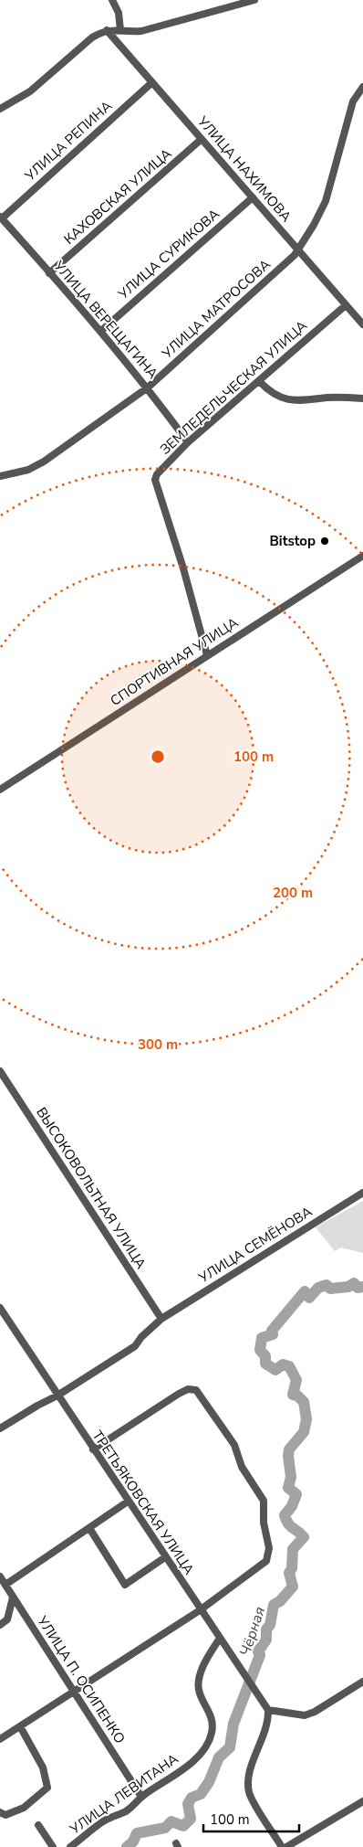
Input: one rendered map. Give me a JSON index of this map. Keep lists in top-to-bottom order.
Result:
{
  "streets": {
    "street": [
      "УЛИЦА РЕПИНА",
      "УЛИЦА НАХИМОВА",
      "КАХОВСКАЯ УЛИЦА",
      "УЛИЦА СУРИКОВА",
      "УЛИЦА МАТРОСОВА",
      "УЛИЦА ВЕРЕЩАГИНА",
      "ЗЕМЛЕДЕЛЬЧЕСКАЯ УЛИЦА",
      "СПОРТИВНАЯ УЛИЦА",
      "ВЫСОКОВОЛЬТНАЯ УЛИЦА",
      "УЛИЦА СЕМЁНОВА",
      "ТРЕТЬЯКОВСКАЯ УЛИЦА",
      "УЛИЦА П. ОСИПЕНКО",
      "УЛИЦА ЛЕВИТАНА"
    ]
  },
  "crossings": [
    ["УЛИЦА РЕПИНА", "УЛИЦА НАХИМОВА"],
    ["УЛИЦА РЕПИНА", "УЛИЦА ВЕРЕЩАГИНА"],
    ["УЛИЦА НАХИМОВА", "КАХОВСКАЯ УЛИЦА"],
    ["УЛИЦА НАХИМОВА", "УЛИЦА СУРИКОВА"],
    ["УЛИЦА НАХИМОВА", "УЛИЦА МАТРОСОВА"],
    ["УЛИЦА НАХИМОВА", "ЗЕМЛЕДЕЛЬЧЕСКАЯ УЛИЦА"],
    ["КАХОВСКАЯ УЛИЦА", "УЛИЦА ВЕРЕЩАГИНА"],
    ["УЛИЦА СУРИКОВА", "УЛИЦА ВЕРЕЩАГИНА"],
    ["УЛИЦА МАТРОСОВА", "УЛИЦА ВЕРЕЩАГИНА"],
    ["УЛИЦА ВЕРЕЩАГИНА", "ЗЕМЛЕДЕЛЬЧЕСКАЯ УЛИЦА"],
    ["ЗЕМЛЕДЕЛЬЧЕСКАЯ УЛИЦА", "СПОРТИВНАЯ УЛИЦА"],
    ["ВЫСОКОВОЛЬТНАЯ УЛИЦА", "УЛИЦА СЕМЁНОВА"],
    ["УЛИЦА СЕМЁНОВА", "ТРЕТЬЯКОВСКАЯ УЛИЦА"],
    ["ТРЕТЬЯКОВСКАЯ УЛИЦА", "УЛИЦА ЛЕВИТАНА"],
    ["УЛИЦА П. ОСИПЕНКО", "УЛИЦА ЛЕВИТАНА"]
  ],
  "water": ["Чёрная"],
  "places": ["Bitstop"],
  "scale_bar": "100 m",
  "rings": ["100 m", "200 m", "300 m"]
}
